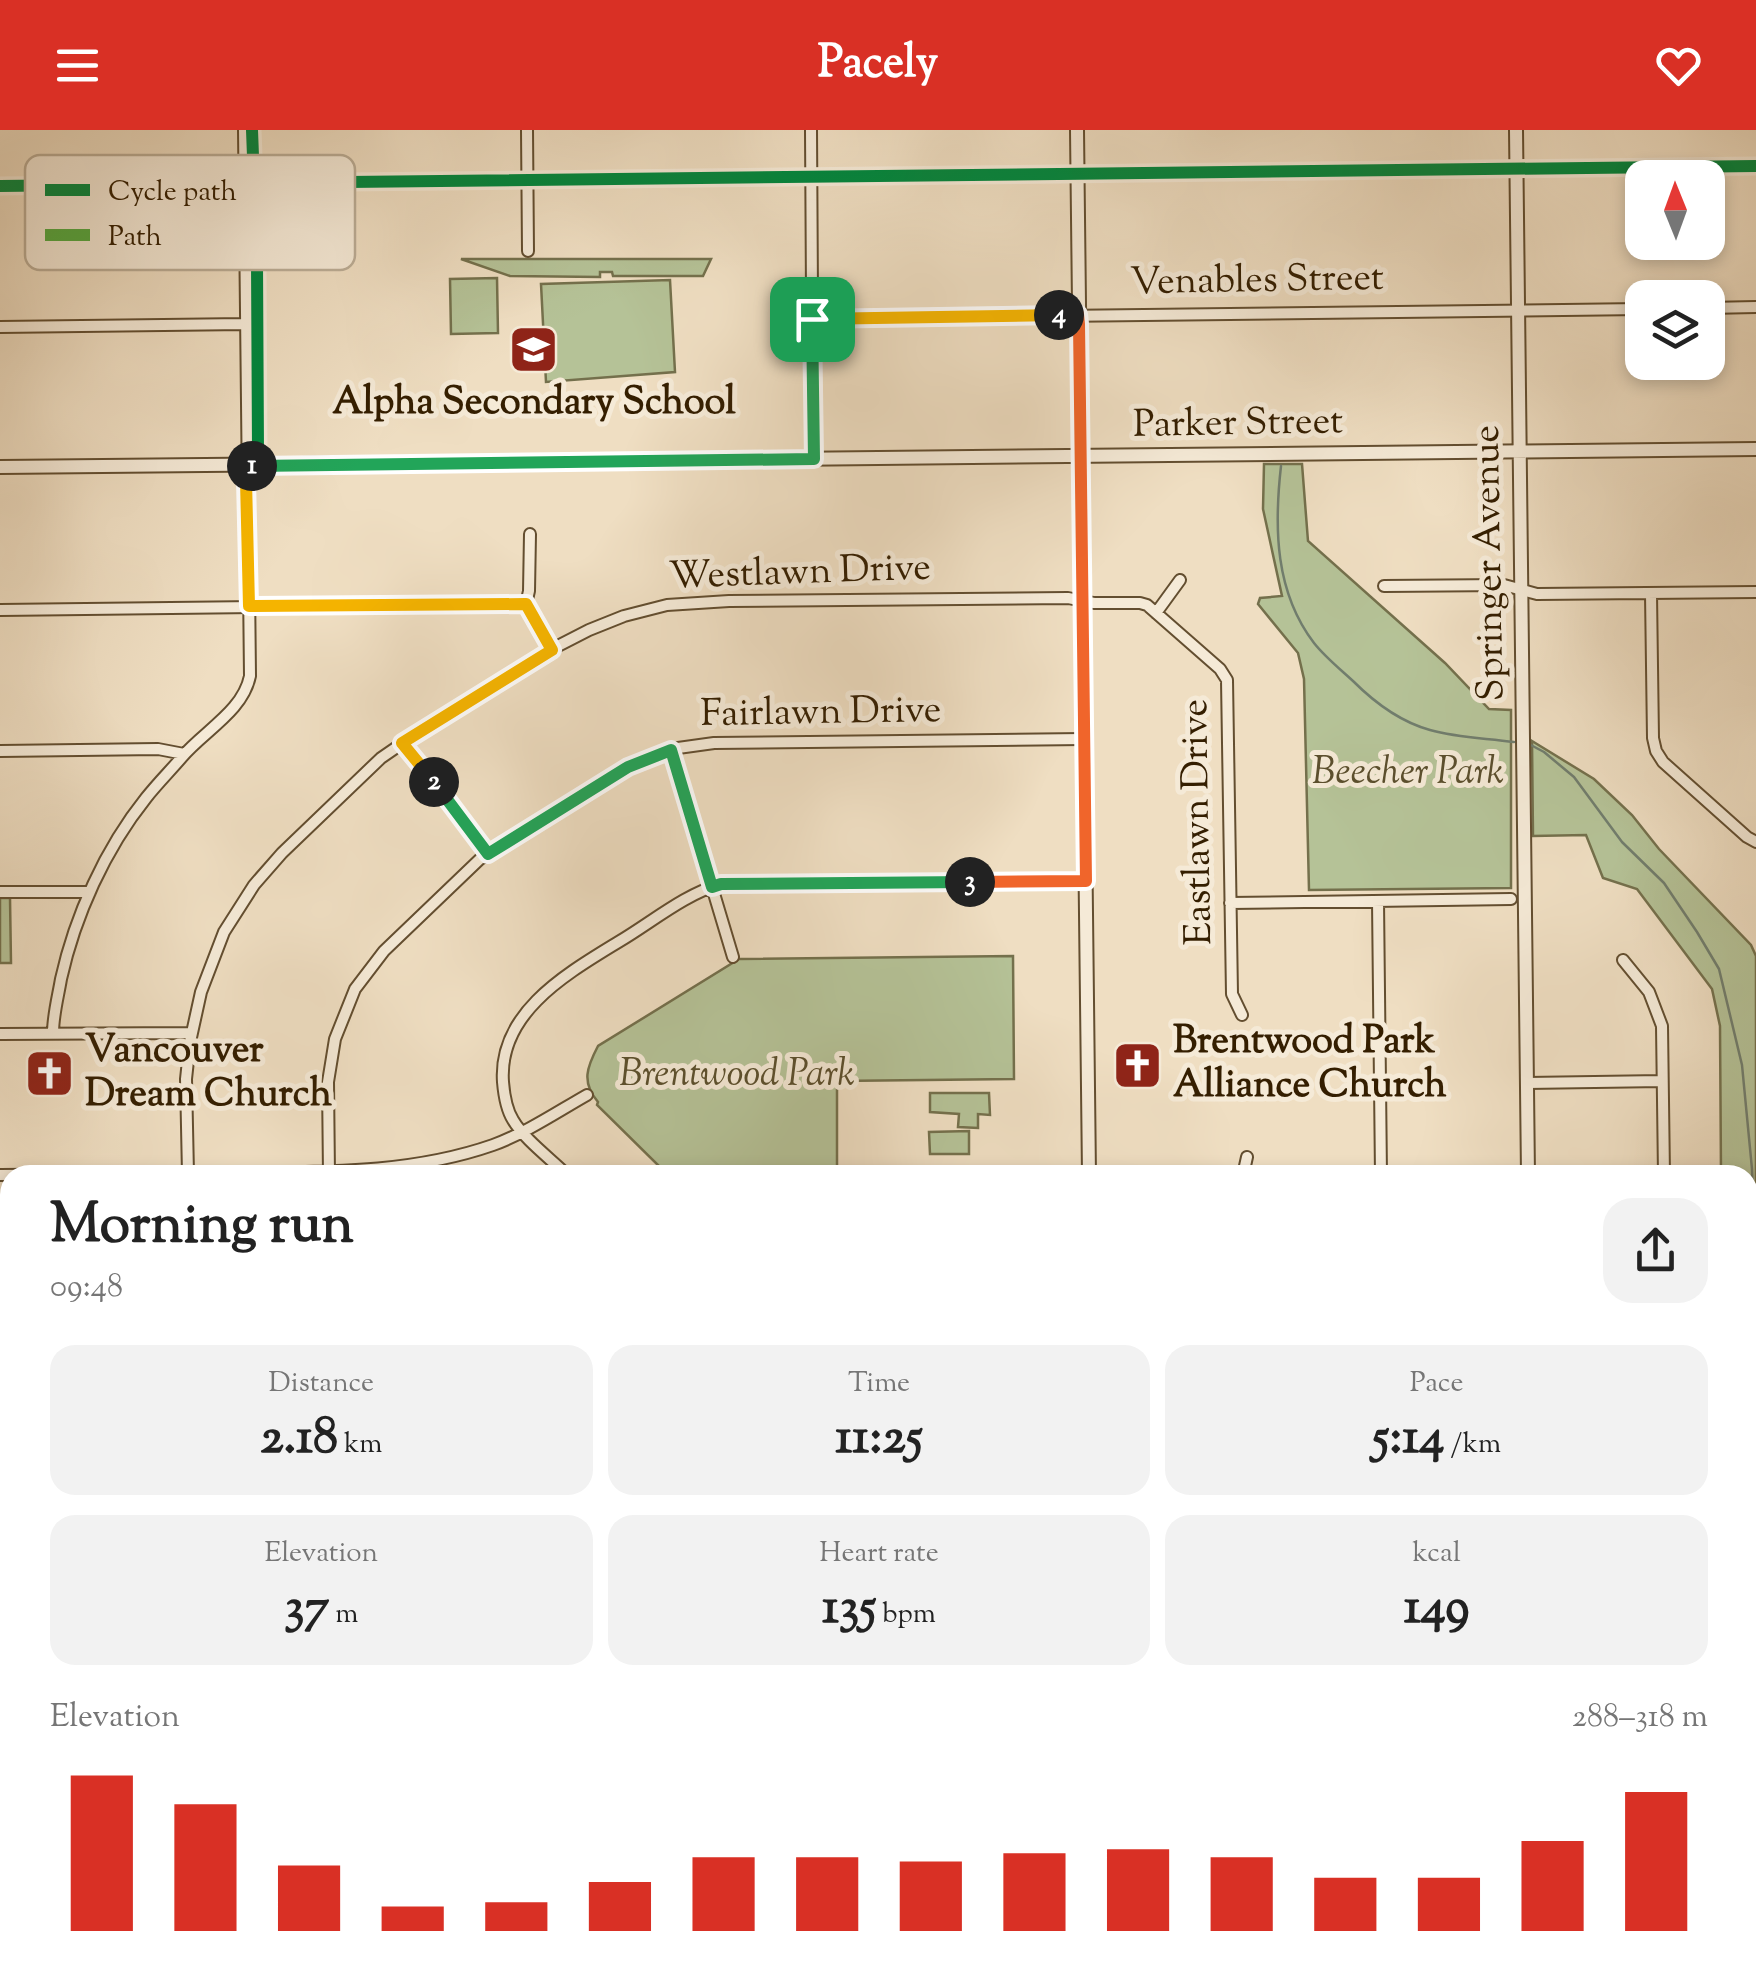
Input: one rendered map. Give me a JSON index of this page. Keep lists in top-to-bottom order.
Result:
{
  "streets": {
    "street": [
      "Venables Street",
      "Parker Street",
      "Springer Avenue",
      "Westlawn Drive",
      "Fairlawn Drive",
      "Eastlawn Drive"
    ]
  },
  "crossings": [
    ["Venables Street", "Springer Avenue"],
    ["Parker Street", "Springer Avenue"]
  ],
  "parks": ["Beecher Park", "Brentwood Park"],
  "places": {
    "school or university": ["Alpha Secondary School"],
    "church": ["Brentwood Park Alliance Church", "Vancouver Dream Church"]
  },
  "legend": ["Cycle path", "Path"],
  "north": "top",
  "page": {
    "header": "Pacely",
    "pins": [
      "4",
      "1",
      "2",
      "3"
    ],
    "heading": ["Morning run", "09:48"],
    "stats": [
      ["Distance", "2.18 km"],
      ["Time", "11:25"],
      ["Pace", "5:14 /km"],
      ["Elevation", "37 m"],
      ["Heart rate", "135 bpm"],
      ["kcal", "149"]
    ],
    "chart": ["Elevation", "288–318 m"]
  }
}
